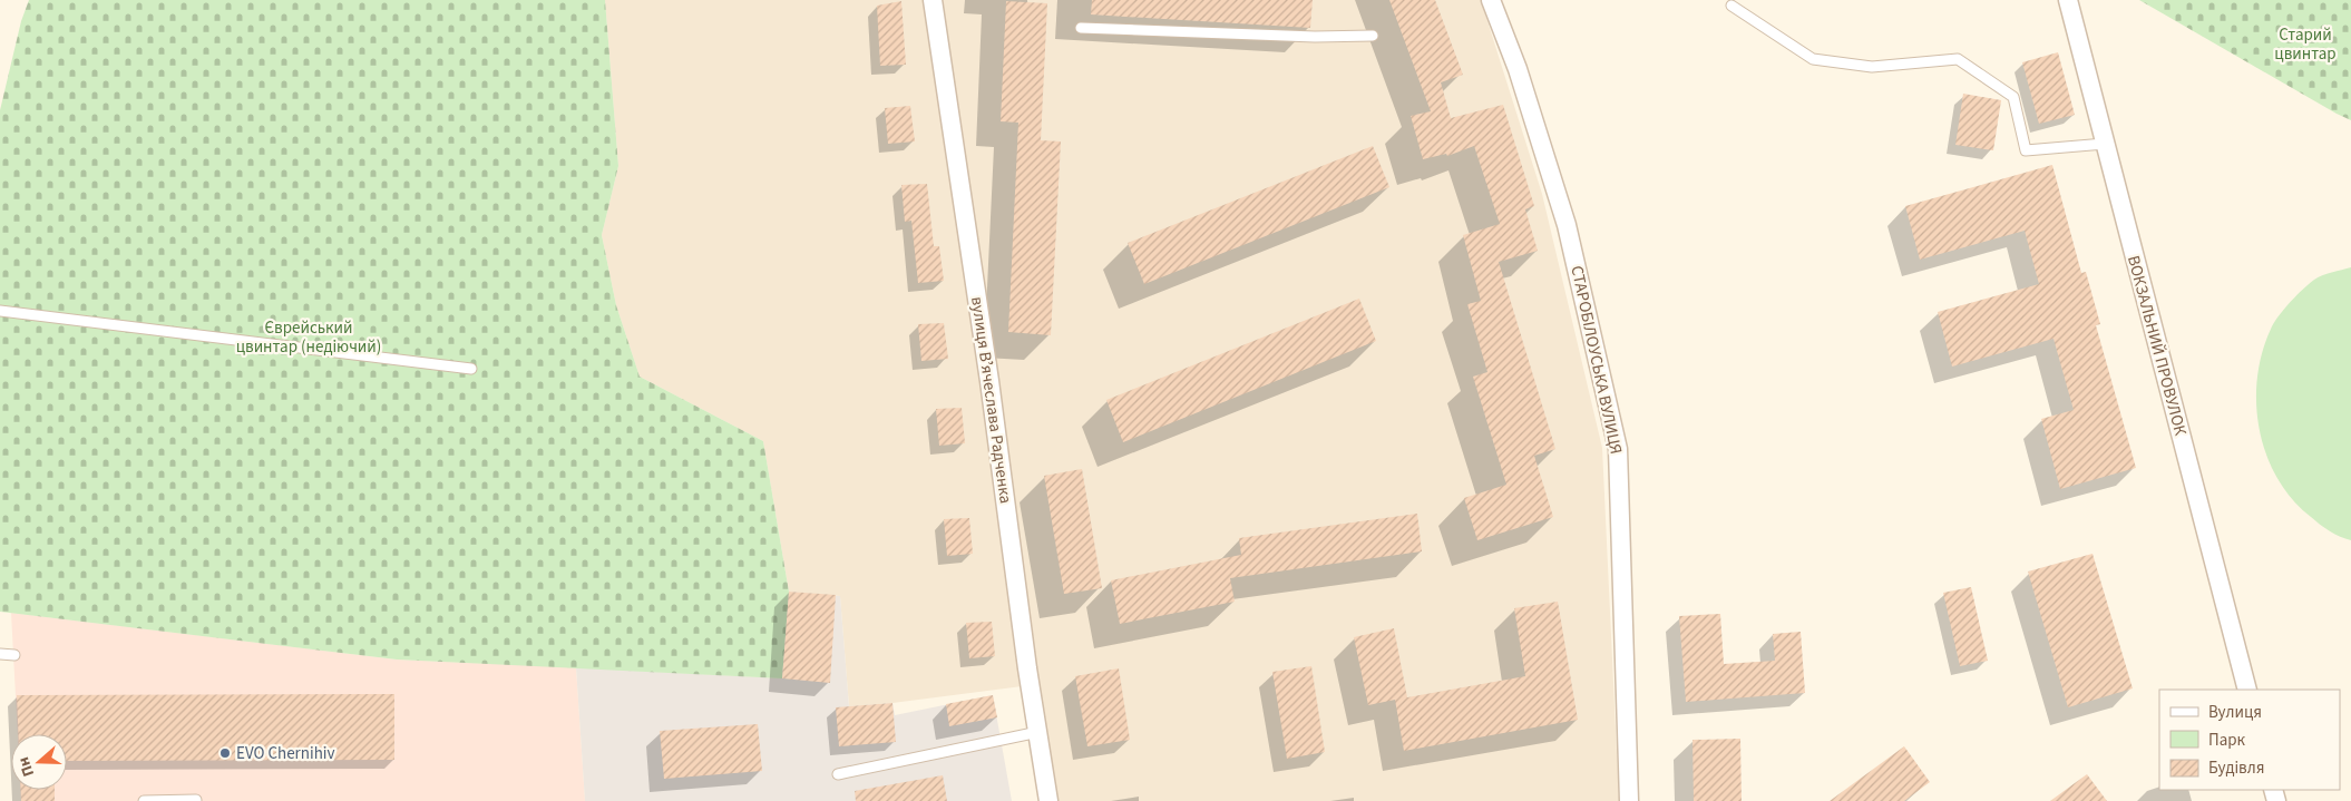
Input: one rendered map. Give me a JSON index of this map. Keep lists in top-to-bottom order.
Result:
{
  "streets": {
    "street": ["ВОКЗАЛЬНИЙ ПРОВУЛОК", "СТАРОБІЛОУСЬКА ВУЛИЦЯ", "вулиця Вʼячеслава Радченка"]
  },
  "parks": ["Старий цвинтар", "Єврейський цвинтар (недіючий)"],
  "places": ["EVO Chernihiv"],
  "legend": ["Вулиця", "Парк", "Будівля"],
  "north": "left"
}
